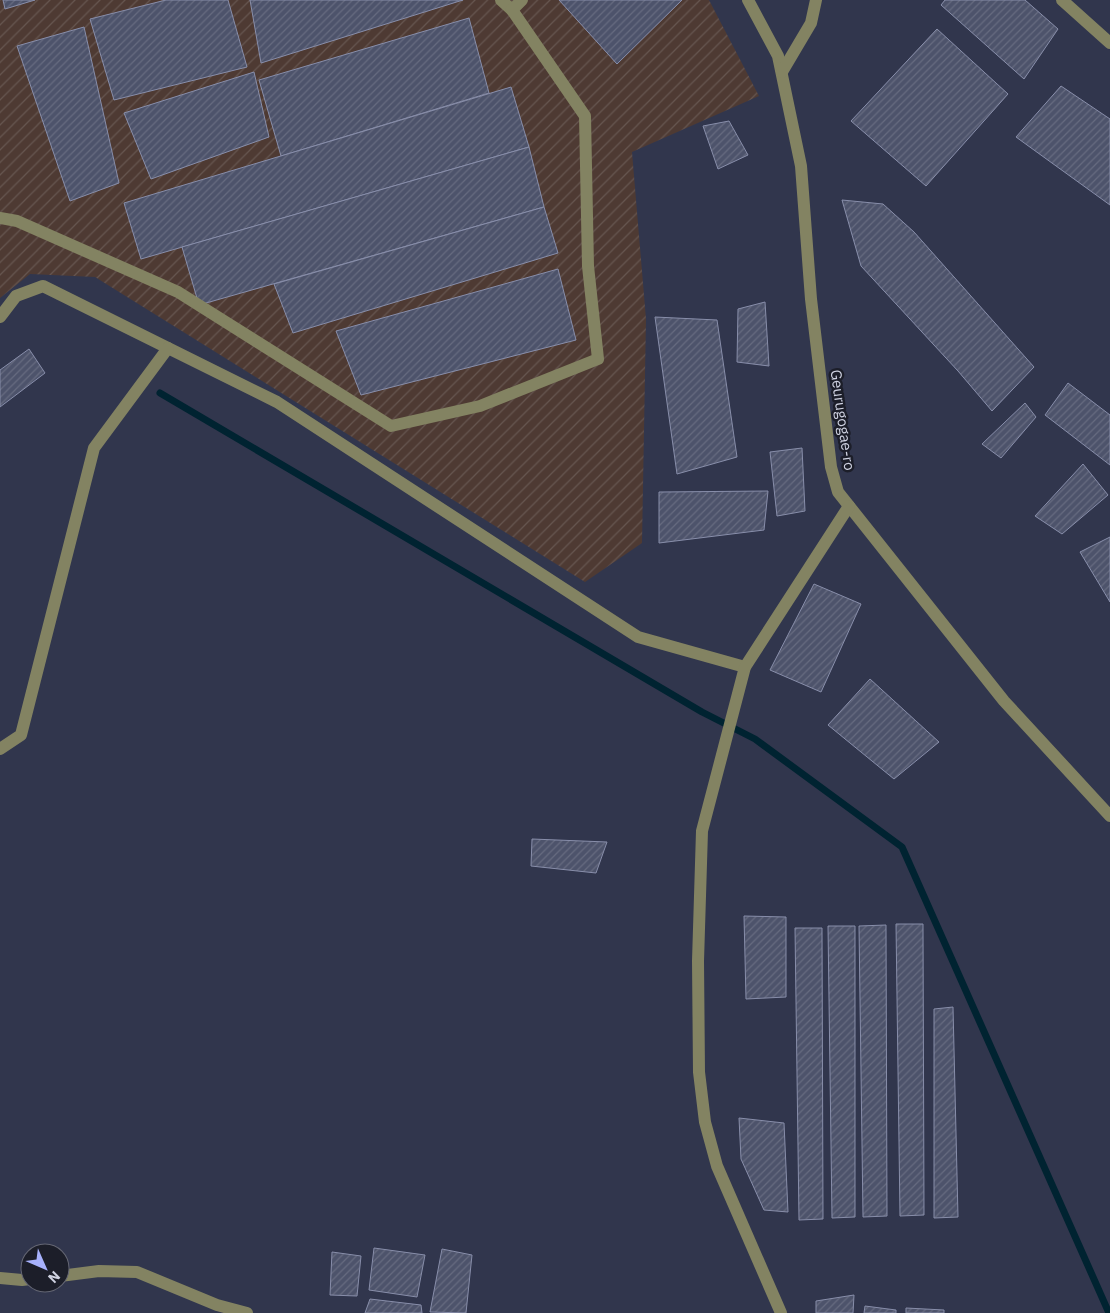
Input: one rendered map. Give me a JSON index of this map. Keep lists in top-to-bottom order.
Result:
{
  "streets": {
    "street": ["Geurugogae-ro"]
  },
  "north": "bottom right"
}
